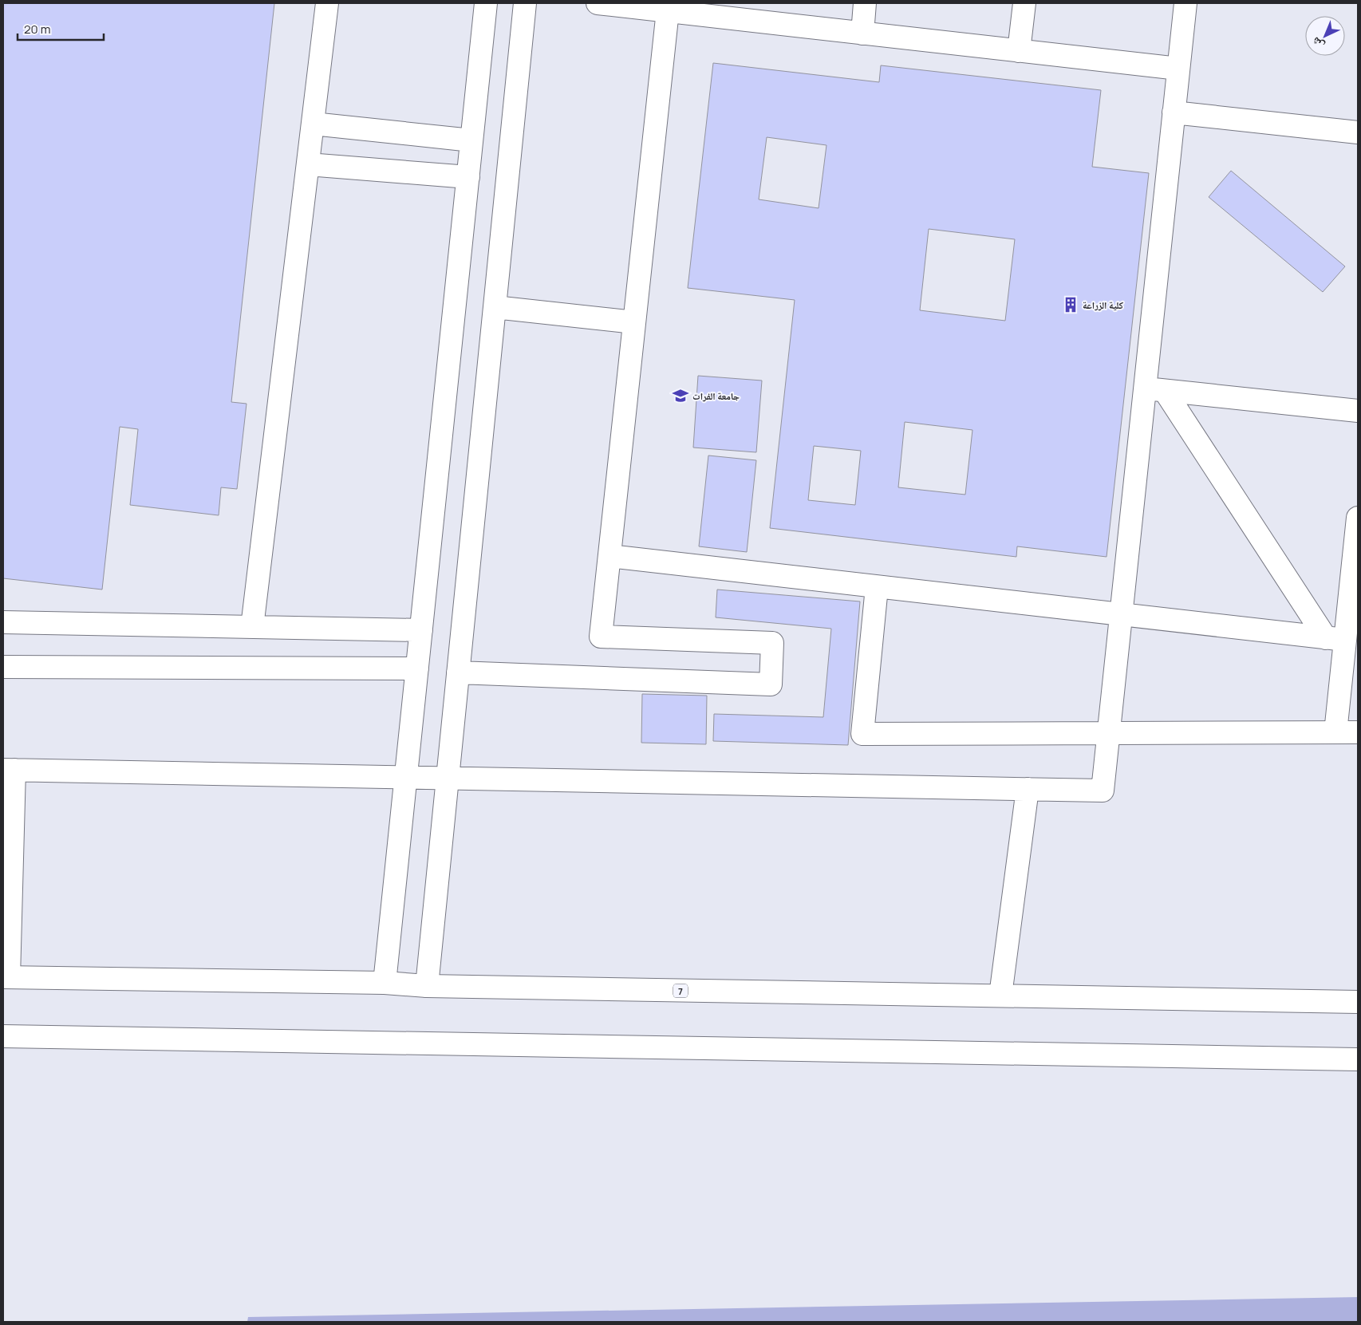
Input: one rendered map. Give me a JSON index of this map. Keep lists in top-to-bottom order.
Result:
{
  "streets": {
    "street": ["7"]
  },
  "places": {
    "building": ["كلية الزراعة"],
    "school or university": ["جامعة الفرات"]
  },
  "scale_bar": "20 m",
  "north": "bottom left"
}
